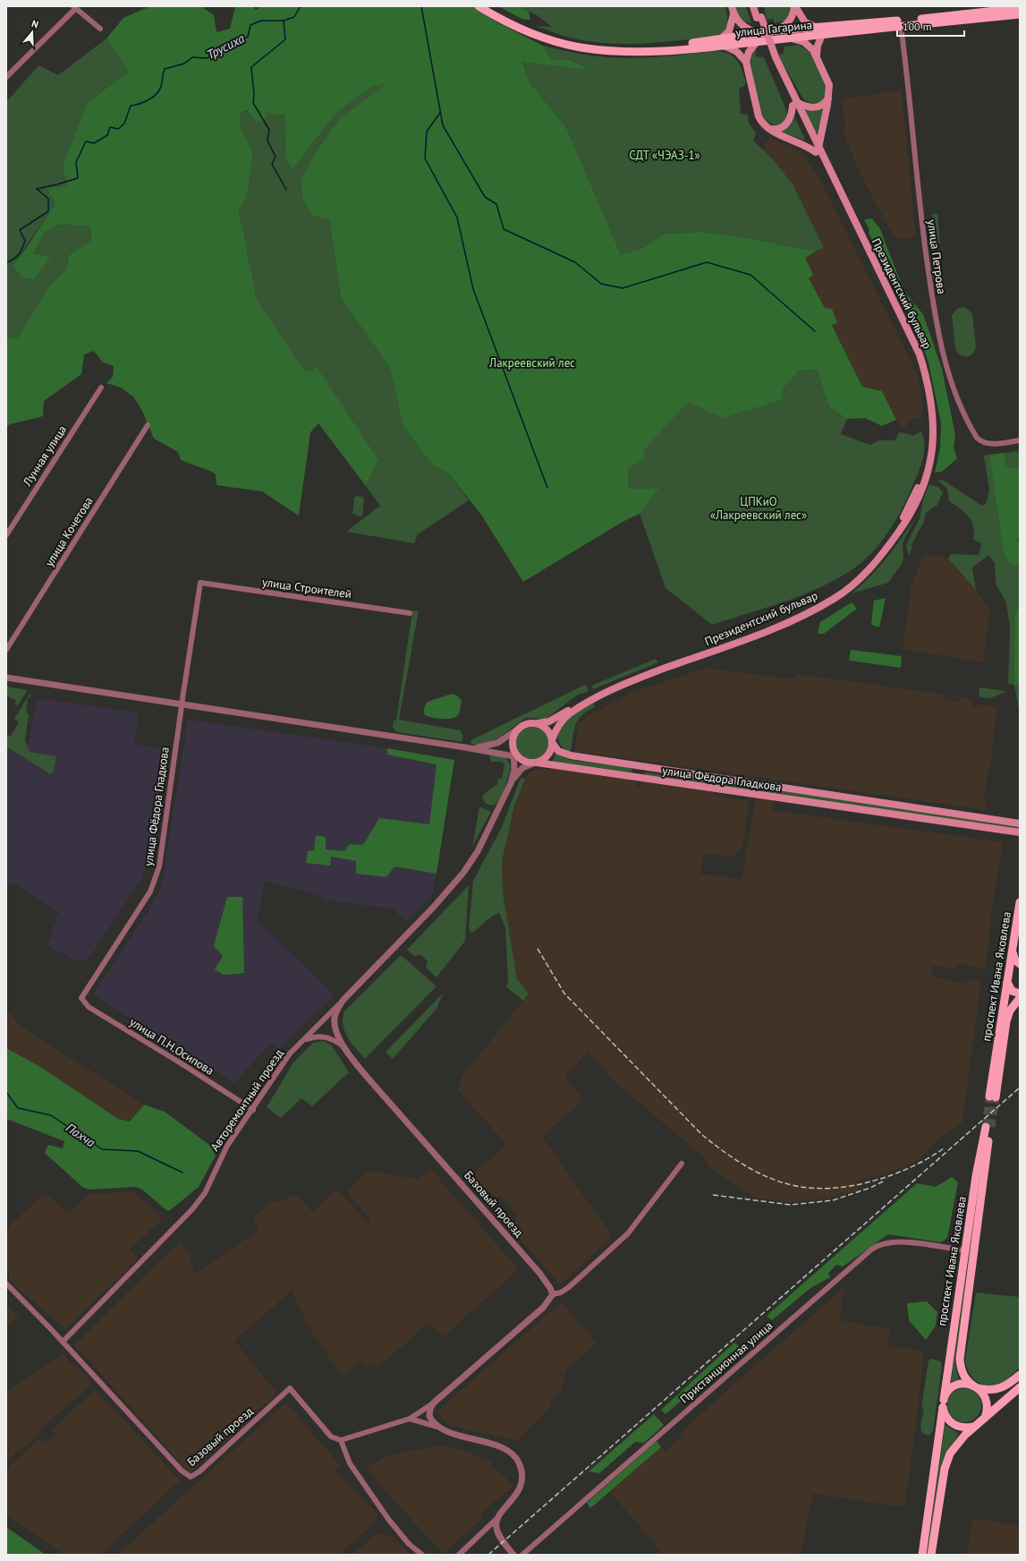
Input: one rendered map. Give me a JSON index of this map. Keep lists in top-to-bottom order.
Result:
{
  "streets": {
    "main road": [
      "улица Гагарина",
      "Президентский бульвар",
      "улица Фёдора Гладкова",
      "проспект Ивана Яковлева"
    ],
    "street": [
      "улица Петрова",
      "Лунная улица",
      "улица Кочетова",
      "улица Строителей",
      "улица П.Н.Осипова",
      "Авторемонтный проезд",
      "Базовый проезд",
      "Пристанционная улица"
    ]
  },
  "crossings": [
    ["улица Гагарина", "улица Петрова"],
    ["Президентский бульвар", "улица Фёдора Гладкова"],
    ["Президентский бульвар", "Авторемонтный проезд"],
    ["улица Строителей", "улица Фёдора Гладкова"],
    ["улица Фёдора Гладкова", "улица П.Н.Осипова"],
    ["улица Фёдора Гладкова", "Авторемонтный проезд"],
    ["проспект Ивана Яковлева", "Пристанционная улица"],
    ["улица П.Н.Осипова", "Авторемонтный проезд"],
    ["Авторемонтный проезд", "Базовый проезд"]
  ],
  "water": ["Трусиха", "Пахча"],
  "parks": ["СДТ «ЧЭАЗ-1»", "Лакреевский лес", "ЦПКиО «Лакреевский лес»"],
  "scale_bar": "100 m",
  "north": "top"
}
